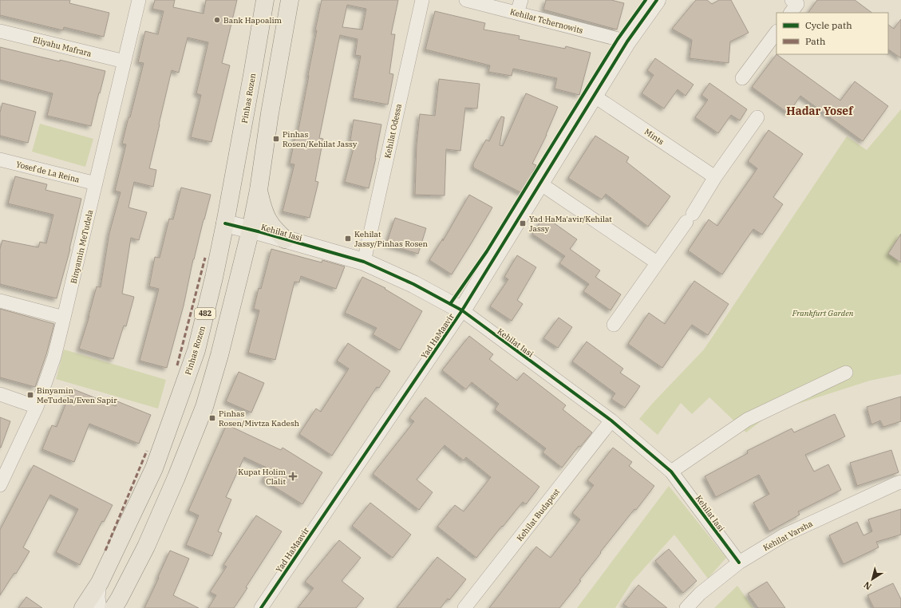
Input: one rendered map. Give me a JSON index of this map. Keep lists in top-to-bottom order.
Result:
{
  "streets": {
    "main road": ["Pinhas Rozen", "482"],
    "street": [
      "Kehilat Tchernowits",
      "Eliyahu Mafrara",
      "Kehilat Odessa",
      "Mints",
      "Yosef de La Reina",
      "Kehilat Iasi",
      "Binyamin MeTudela",
      "Yad HaMaavir",
      "Kehilat Budapest",
      "Kehilat Varsha"
    ]
  },
  "crossings": [
    ["Kehilat Tchernowits", "Yad HaMaavir"],
    ["Eliyahu Mafrara", "Binyamin MeTudela"],
    ["Pinhas Rozen", "Kehilat Iasi"],
    ["Kehilat Odessa", "Kehilat Iasi"],
    ["Mints", "Yad HaMaavir"],
    ["Yosef de La Reina", "Binyamin MeTudela"],
    ["Kehilat Iasi", "Yad HaMaavir"],
    ["Kehilat Iasi", "Kehilat Budapest"],
    ["Kehilat Iasi", "Kehilat Varsha"]
  ],
  "districts": ["Hadar Yosef"],
  "parks": ["Frankfurt Garden"],
  "places": {
    "other": ["Bank Hapoalim"],
    "transit": [
      "Pinhas Rosen/Kehilat Jassy",
      "Yad HaMa'avir/Kehilat Jassy",
      "Kehilat Jassy/Pinhas Rosen",
      "Binyamin MeTudela/Even Sapir",
      "Pinhas Rosen/Mivtza Kadesh"
    ],
    "health": ["Kupat Holim Clalit"]
  },
  "legend": ["Cycle path", "Path"],
  "north": "bottom left"
}
